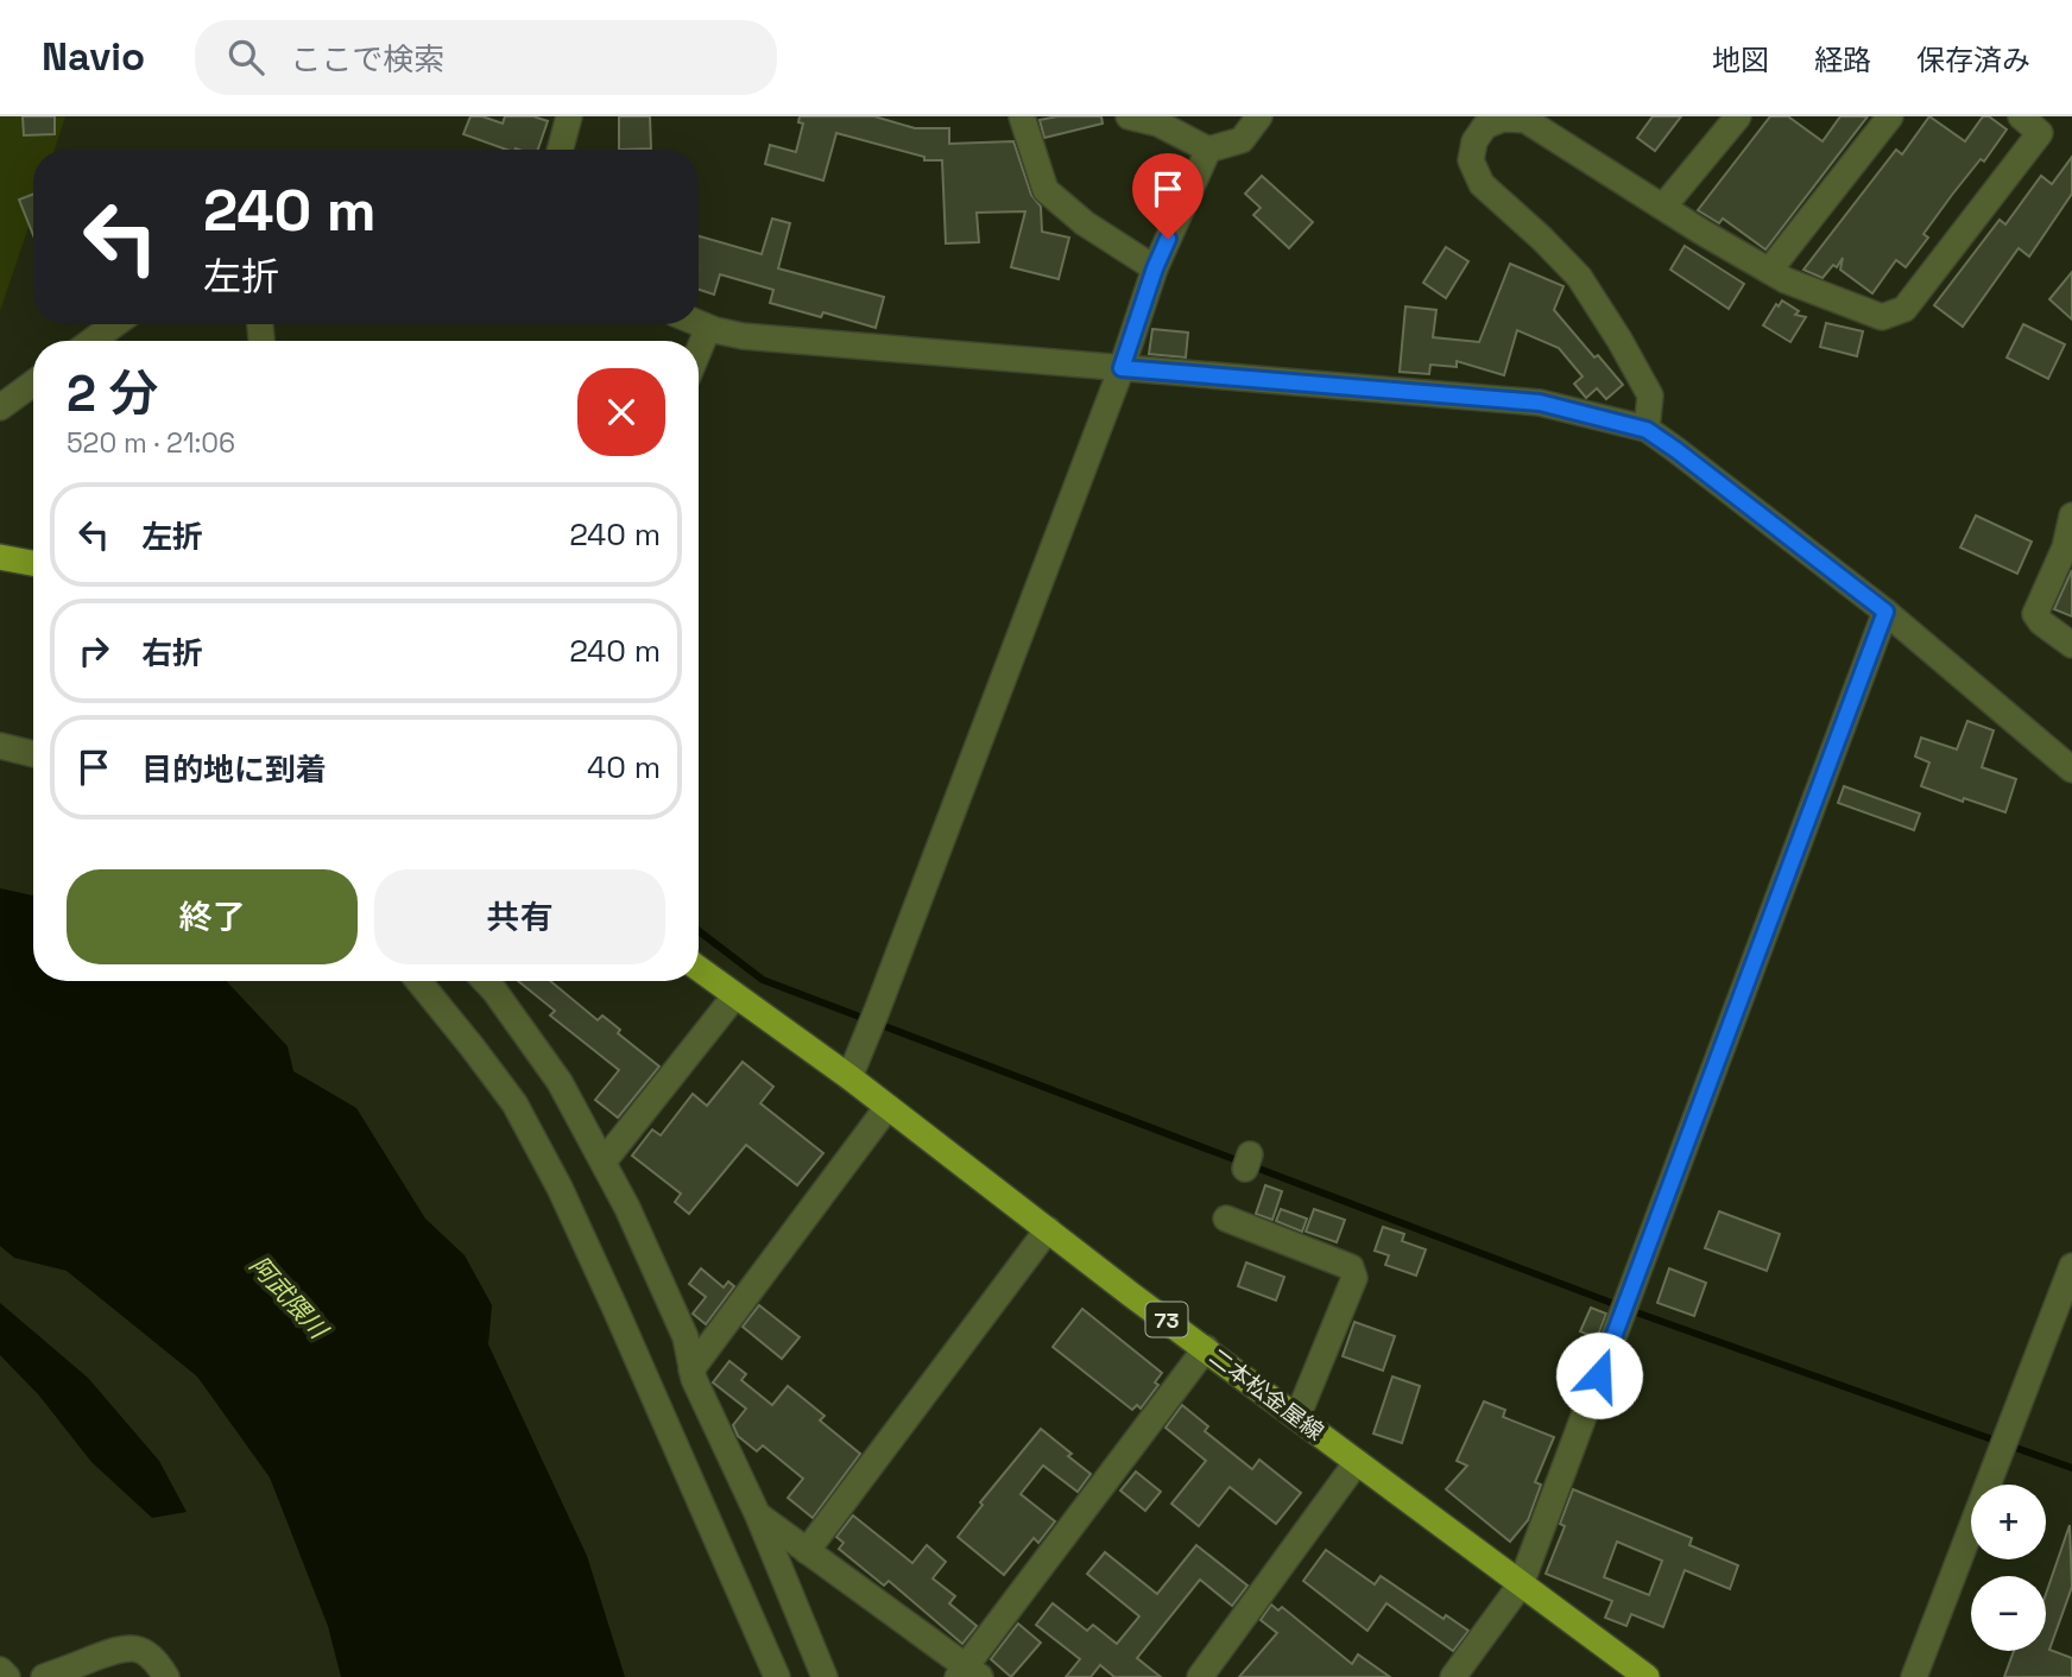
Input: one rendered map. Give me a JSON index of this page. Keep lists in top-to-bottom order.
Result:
{
  "streets": {
    "main road": ["73", "二本松金屋線"]
  },
  "water": ["阿武隈川"],
  "page": {
    "header": "Navio",
    "search": "ここで検索",
    "nav": ["地図", "経路", "保存済み"],
    "turn": ["240 m", "左折"],
    "heading": ["2 分", "520 m · 21:06"],
    "list": [
      {
        "name": "左折",
        "value": "240 m"
      },
      {
        "name": "右折",
        "value": "240 m"
      },
      {
        "name": "目的地に到着",
        "value": "40 m"
      }
    ],
    "buttons": ["終了", "共有"],
    "map_buttons": ["+", "−"]
  }
}
